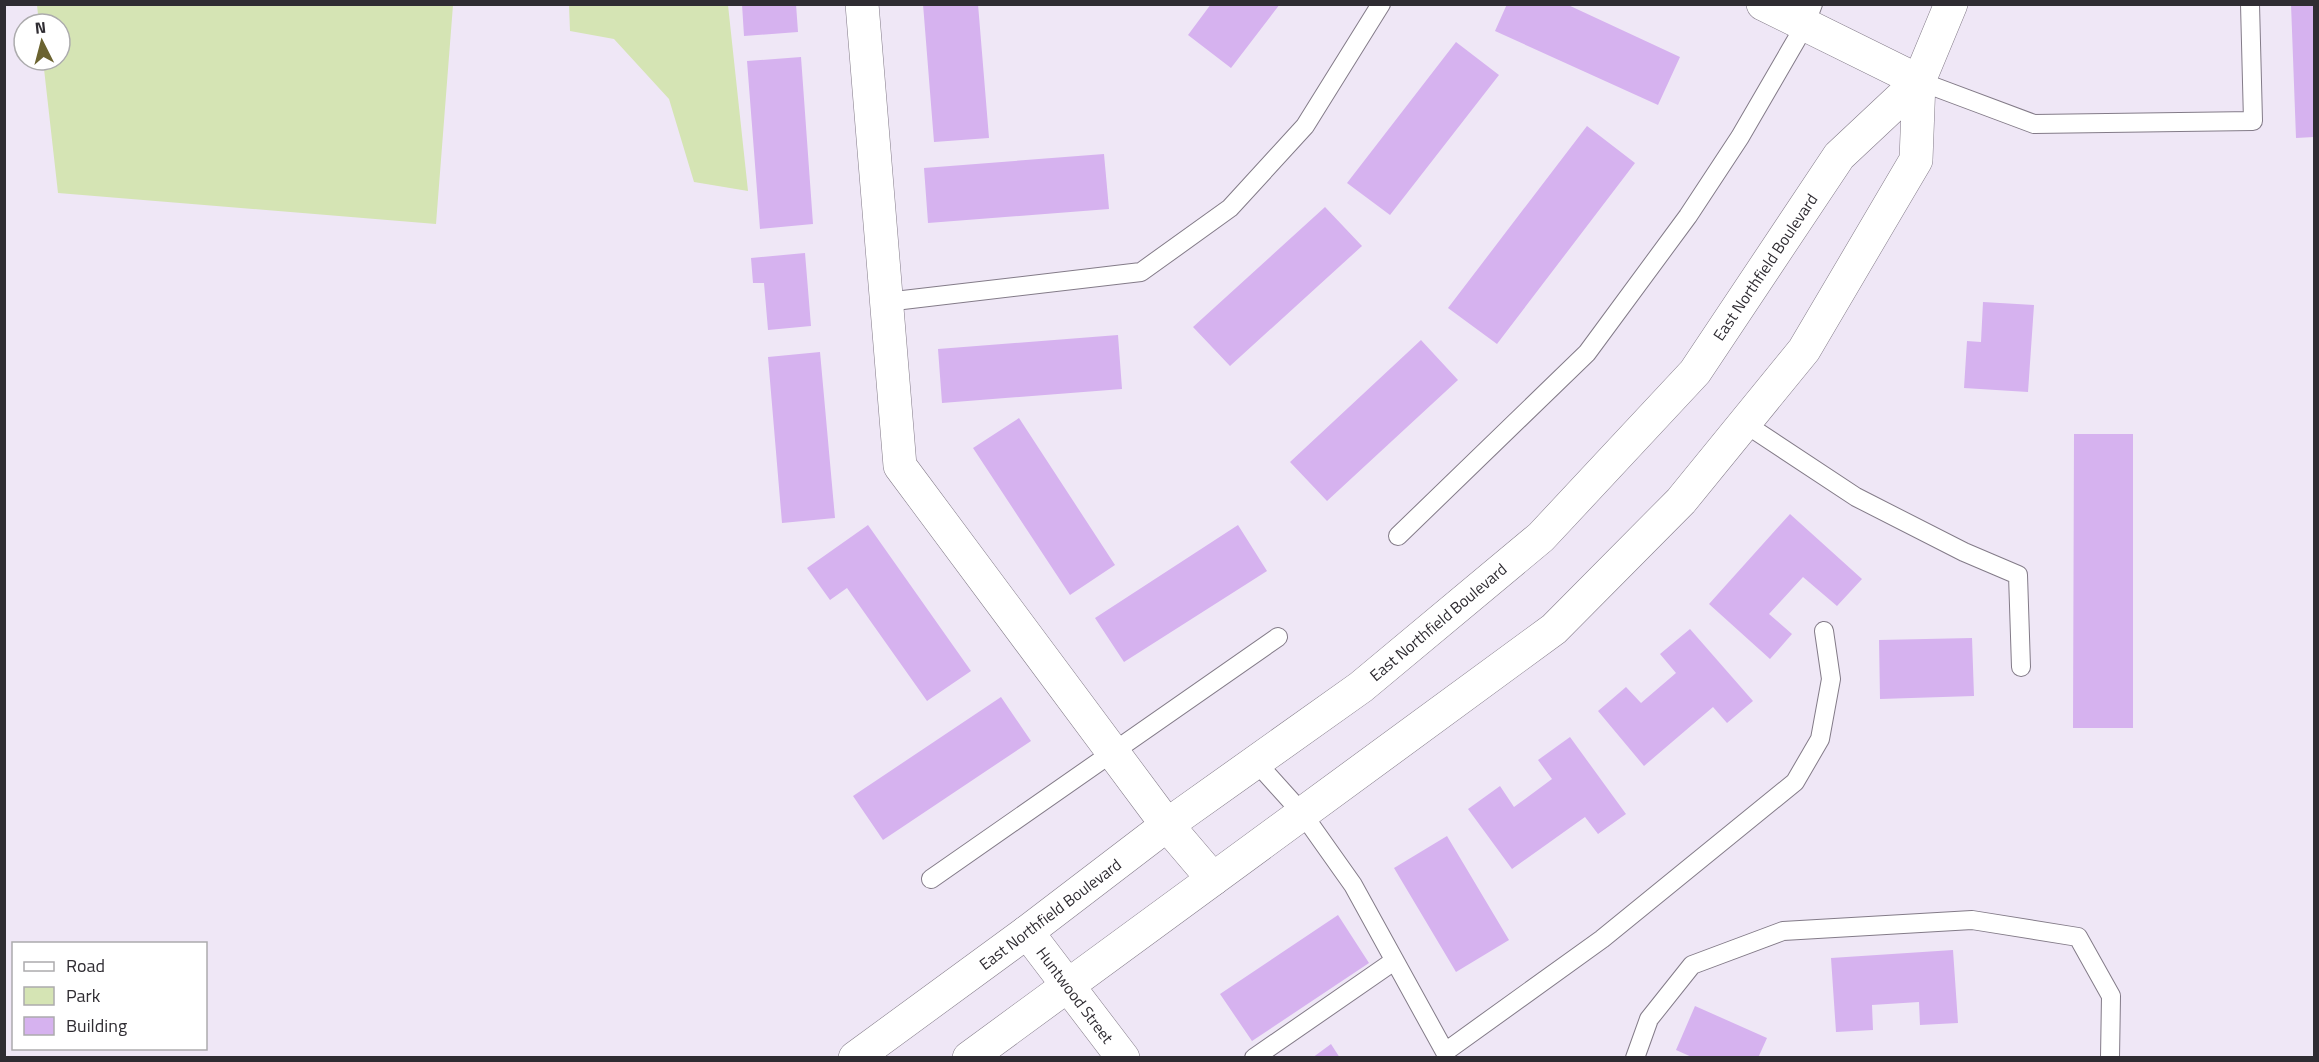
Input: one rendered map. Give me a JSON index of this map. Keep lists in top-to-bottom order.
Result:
{
  "streets": {
    "main road": ["East Northfield Boulevard", "Huntwood Street"]
  },
  "crossings": [
    ["East Northfield Boulevard", "Huntwood Street"]
  ],
  "legend": ["Road", "Park", "Building"],
  "north": "top"
}
